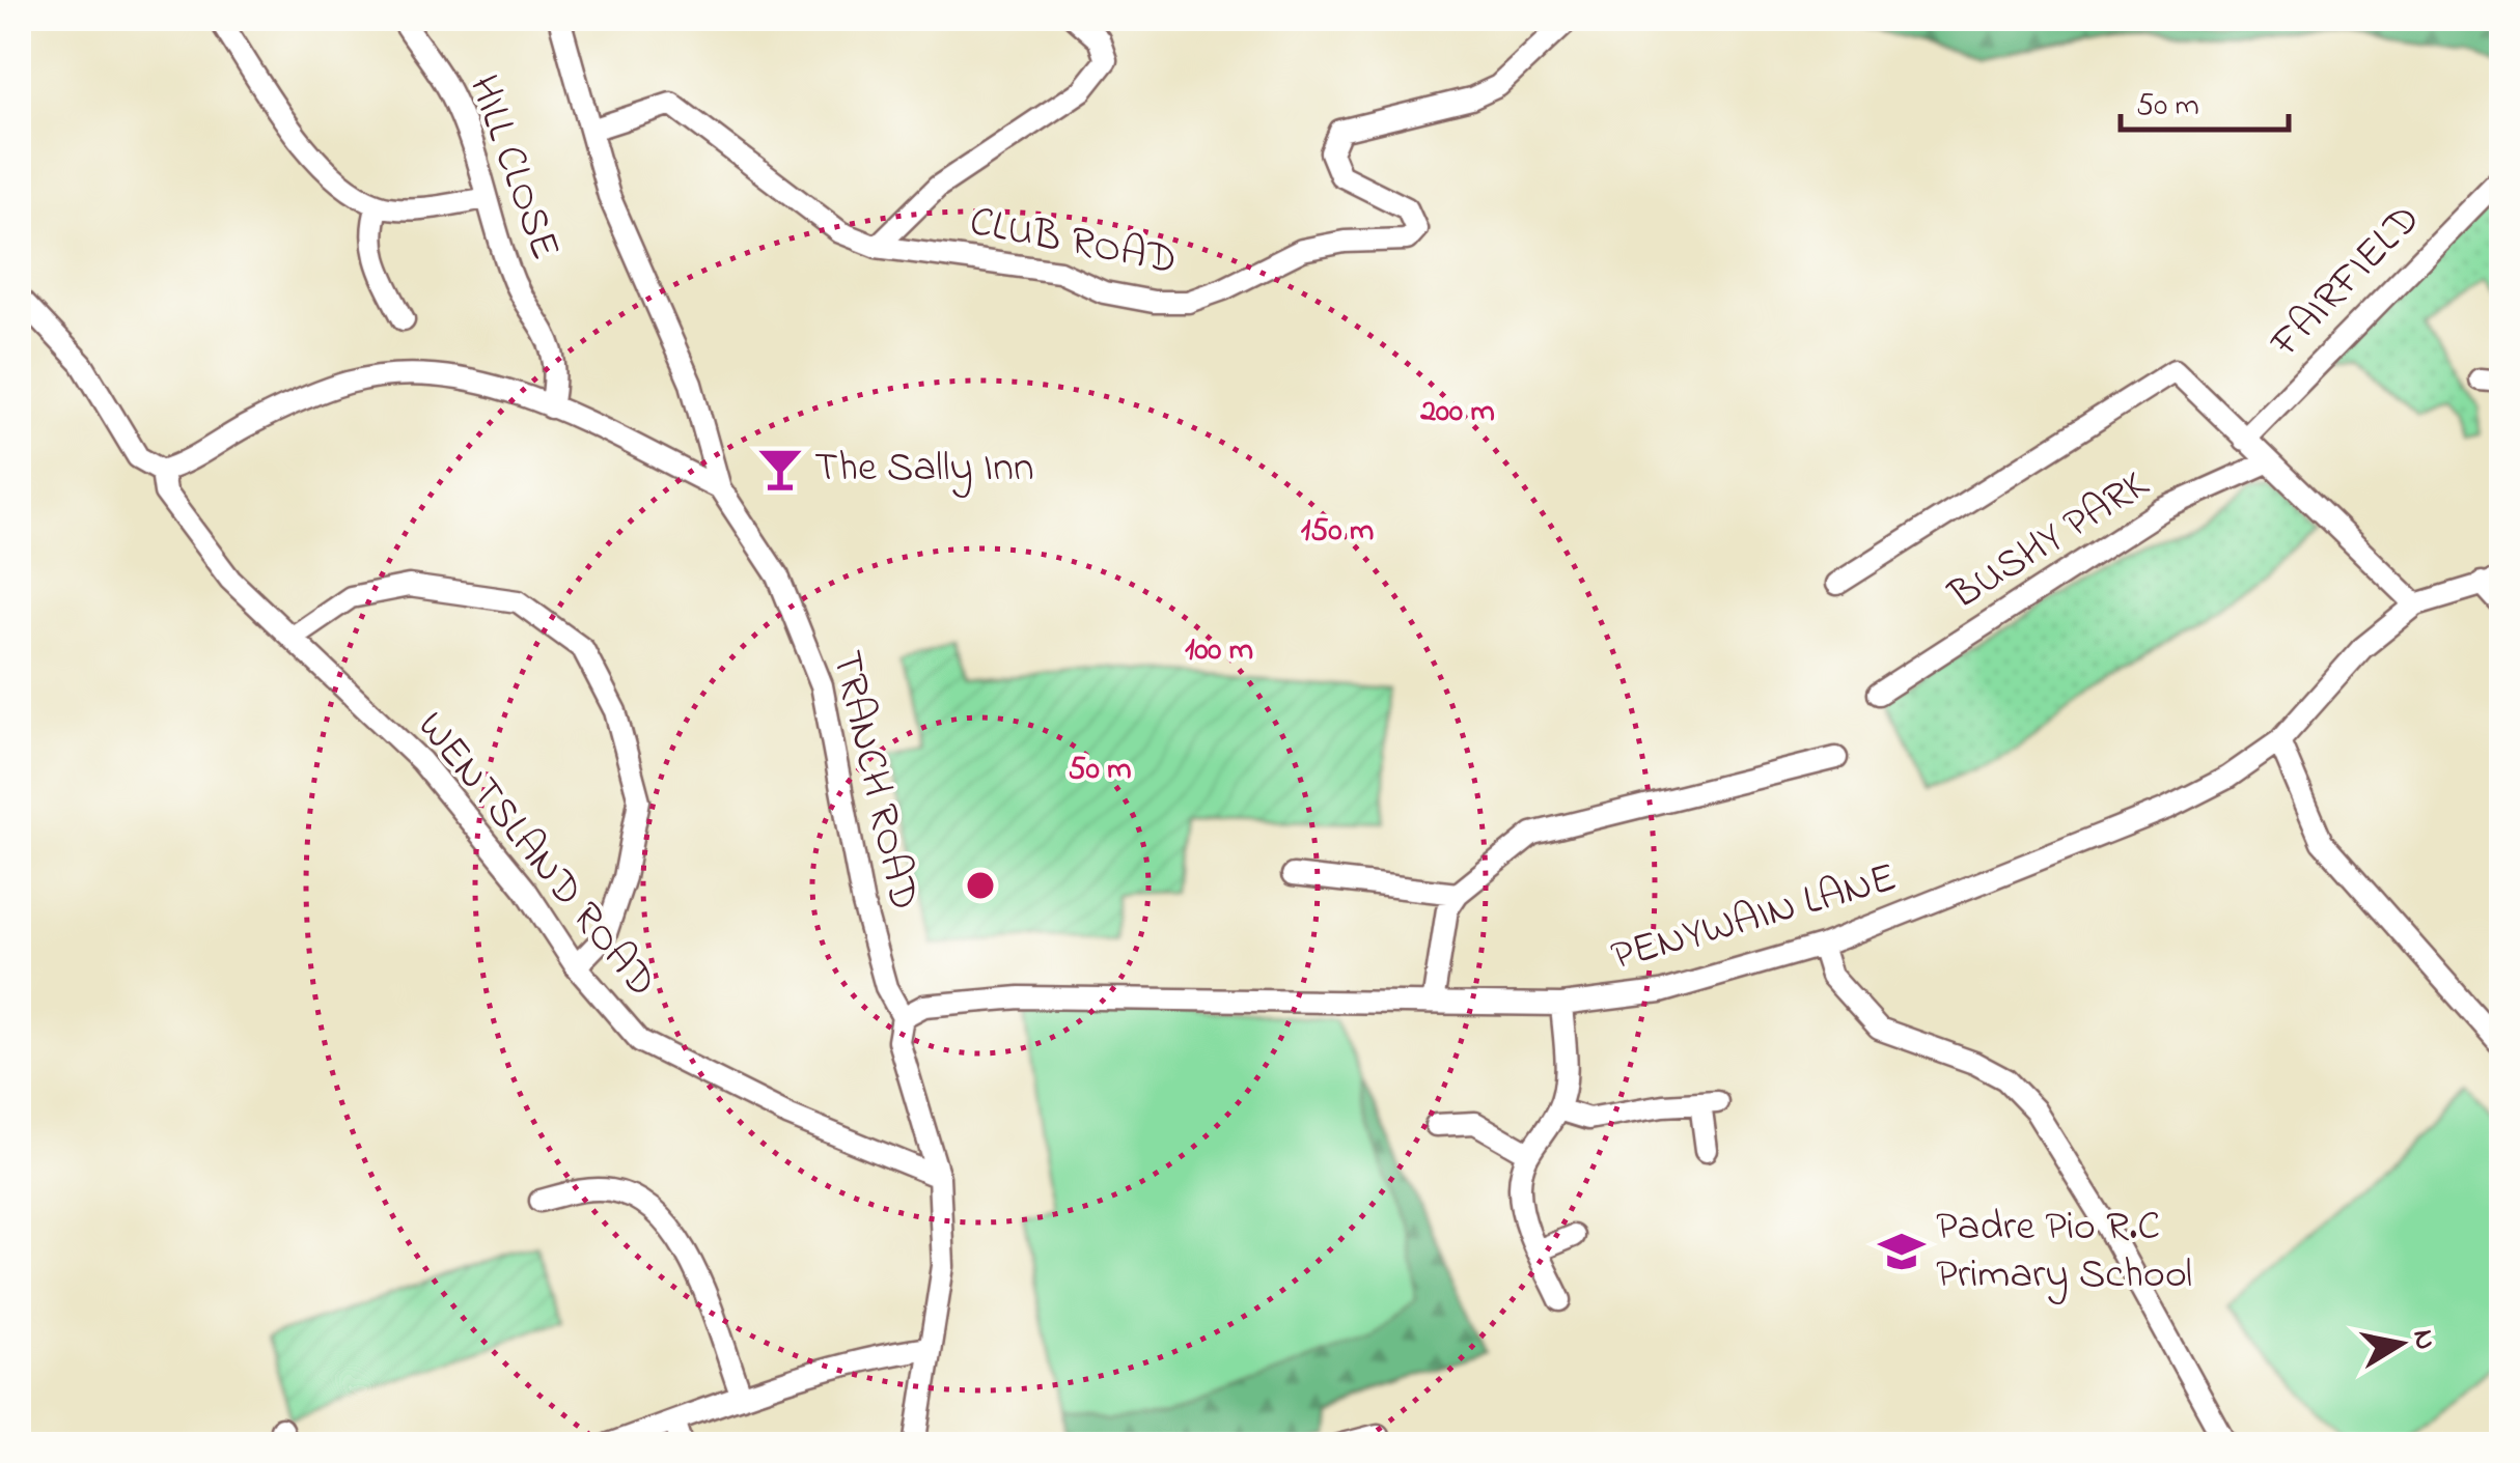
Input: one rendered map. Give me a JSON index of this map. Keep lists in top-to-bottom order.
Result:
{
  "streets": {
    "street": [
      "HILL CLOSE",
      "CLUB ROAD",
      "FAIRFIELD",
      "BUSHY PARK",
      "TRANCH ROAD",
      "WENTSLAND ROAD",
      "PENYWAIN LANE"
    ]
  },
  "crossings": [
    ["CLUB ROAD", "TRANCH ROAD"],
    ["TRANCH ROAD", "WENTSLAND ROAD"],
    ["TRANCH ROAD", "PENYWAIN LANE"]
  ],
  "places": {
    "bar": ["The Sally Inn"],
    "school or university": ["Padre Pio R.C Primary School"]
  },
  "scale_bar": "50 m",
  "north": "right",
  "rings": [
    "200 m",
    "150 m",
    "100 m",
    "50 m"
  ]
}
